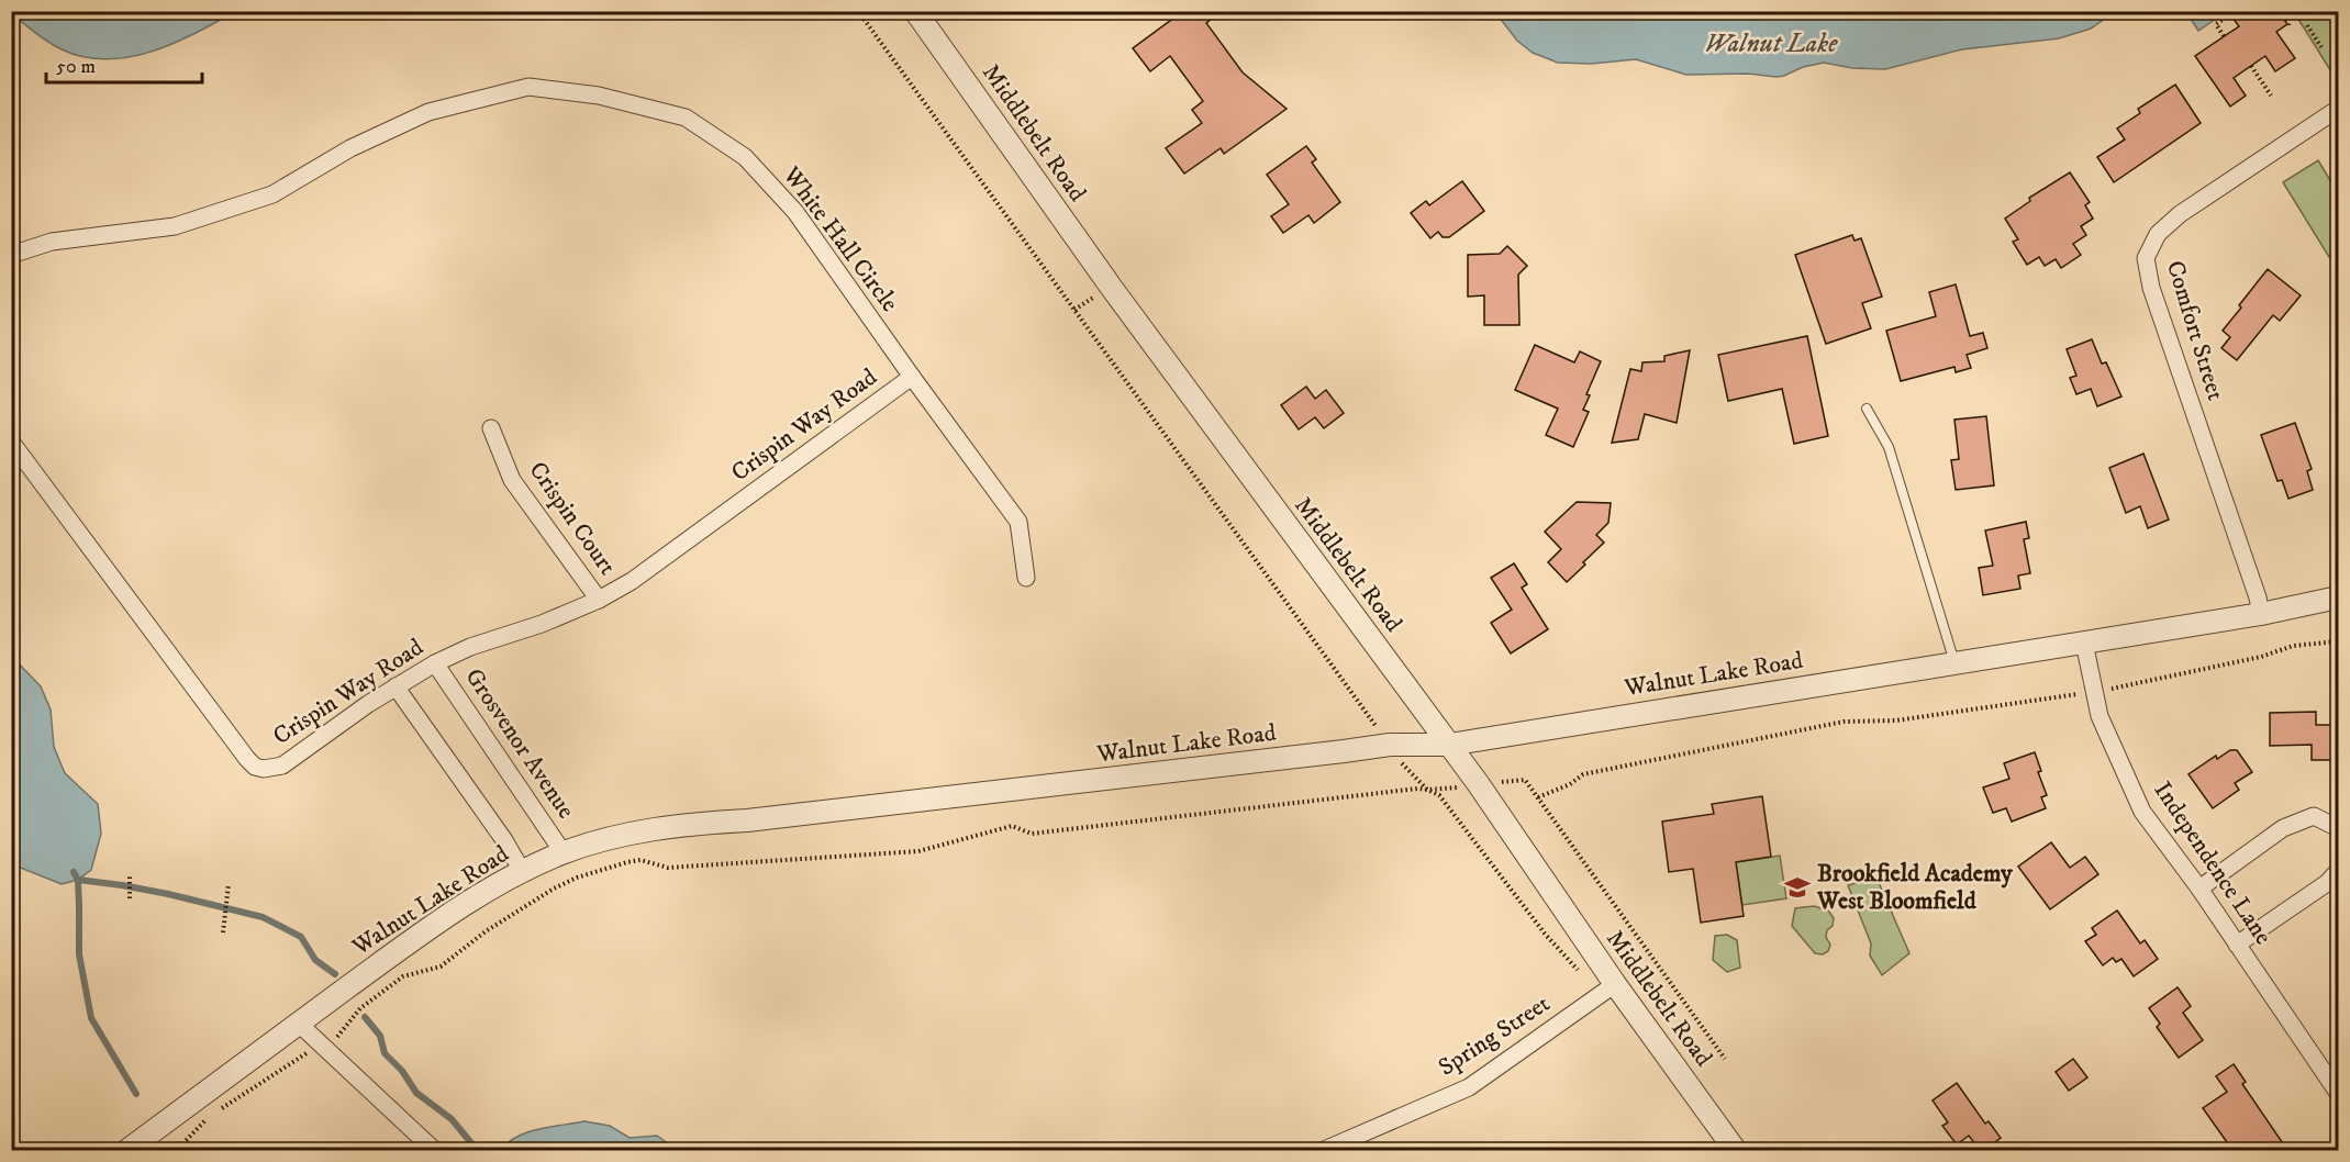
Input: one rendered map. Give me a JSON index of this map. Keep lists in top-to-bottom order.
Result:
{
  "streets": {
    "street": [
      "Middlebelt Road",
      "White Hall Circle",
      "Comfort Street",
      "Crispin Way Road",
      "Crispin Court",
      "Walnut Lake Road",
      "Grosvenor Avenue",
      "Independence Lane",
      "Spring Street"
    ]
  },
  "crossings": [
    ["Middlebelt Road", "Walnut Lake Road"],
    ["Middlebelt Road", "Spring Street"],
    ["White Hall Circle", "Crispin Way Road"],
    ["Comfort Street", "Walnut Lake Road"],
    ["Crispin Way Road", "Crispin Court"],
    ["Crispin Way Road", "Grosvenor Avenue"],
    ["Walnut Lake Road", "Grosvenor Avenue"],
    ["Walnut Lake Road", "Independence Lane"]
  ],
  "water": ["Walnut Lake"],
  "places": {
    "school or university": ["Brookfield Academy West Bloomfield"]
  },
  "scale_bar": "50 m"
}
